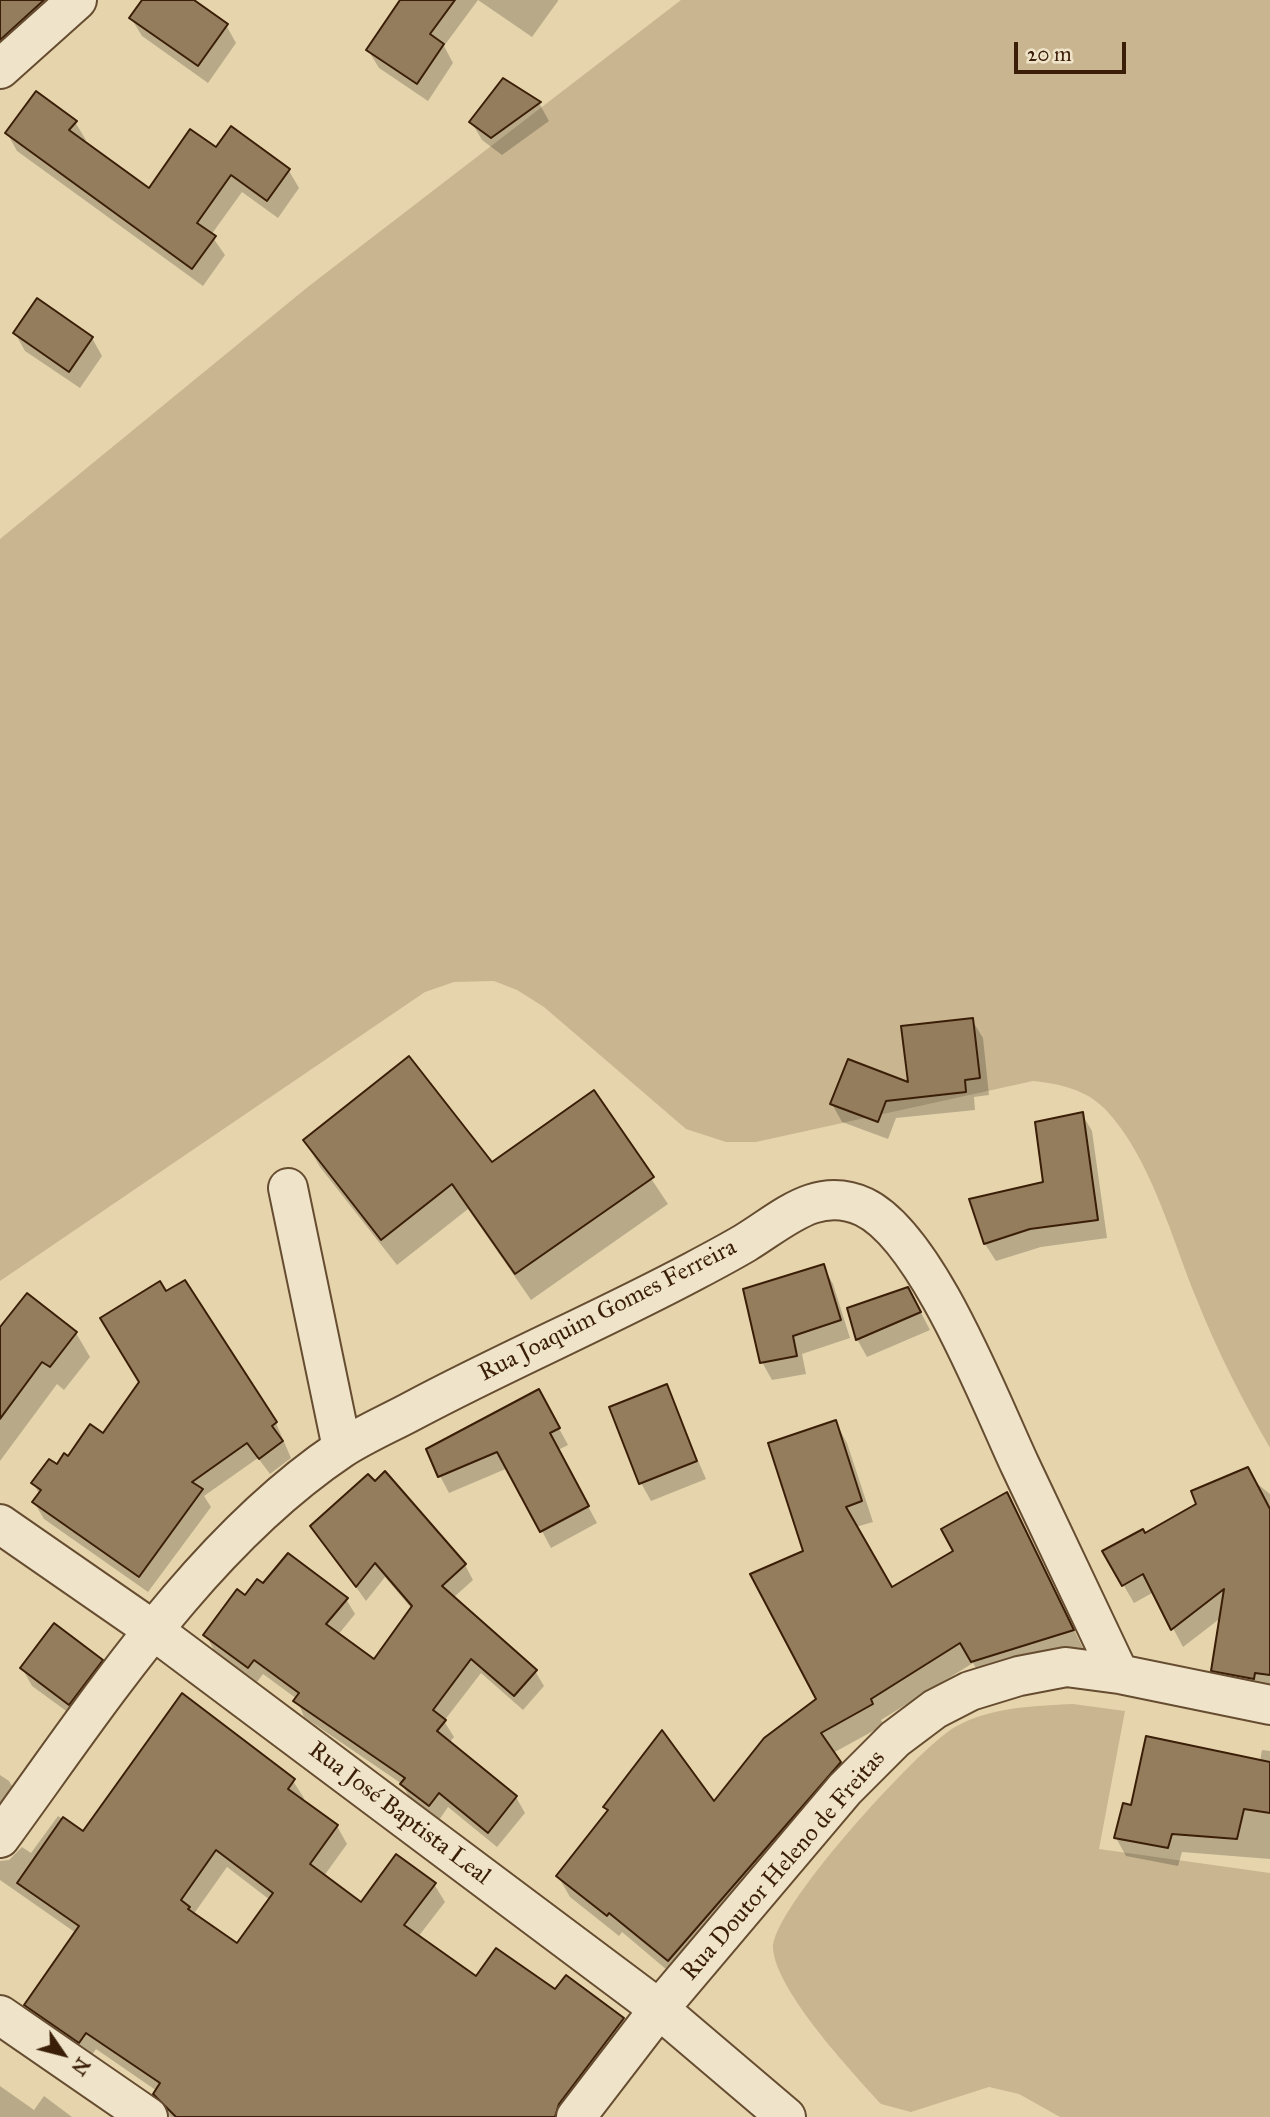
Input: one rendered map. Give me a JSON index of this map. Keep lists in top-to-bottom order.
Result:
{
  "streets": {
    "street": ["Rua Joaquim Gomes Ferreira", "Rua José Baptista Leal", "Rua Doutor Heleno de Freitas"]
  },
  "crossings": [
    ["Rua Joaquim Gomes Ferreira", "Rua José Baptista Leal"],
    ["Rua Joaquim Gomes Ferreira", "Rua Doutor Heleno de Freitas"],
    ["Rua José Baptista Leal", "Rua Doutor Heleno de Freitas"]
  ],
  "scale_bar": "20 m",
  "north": "bottom right"
}
